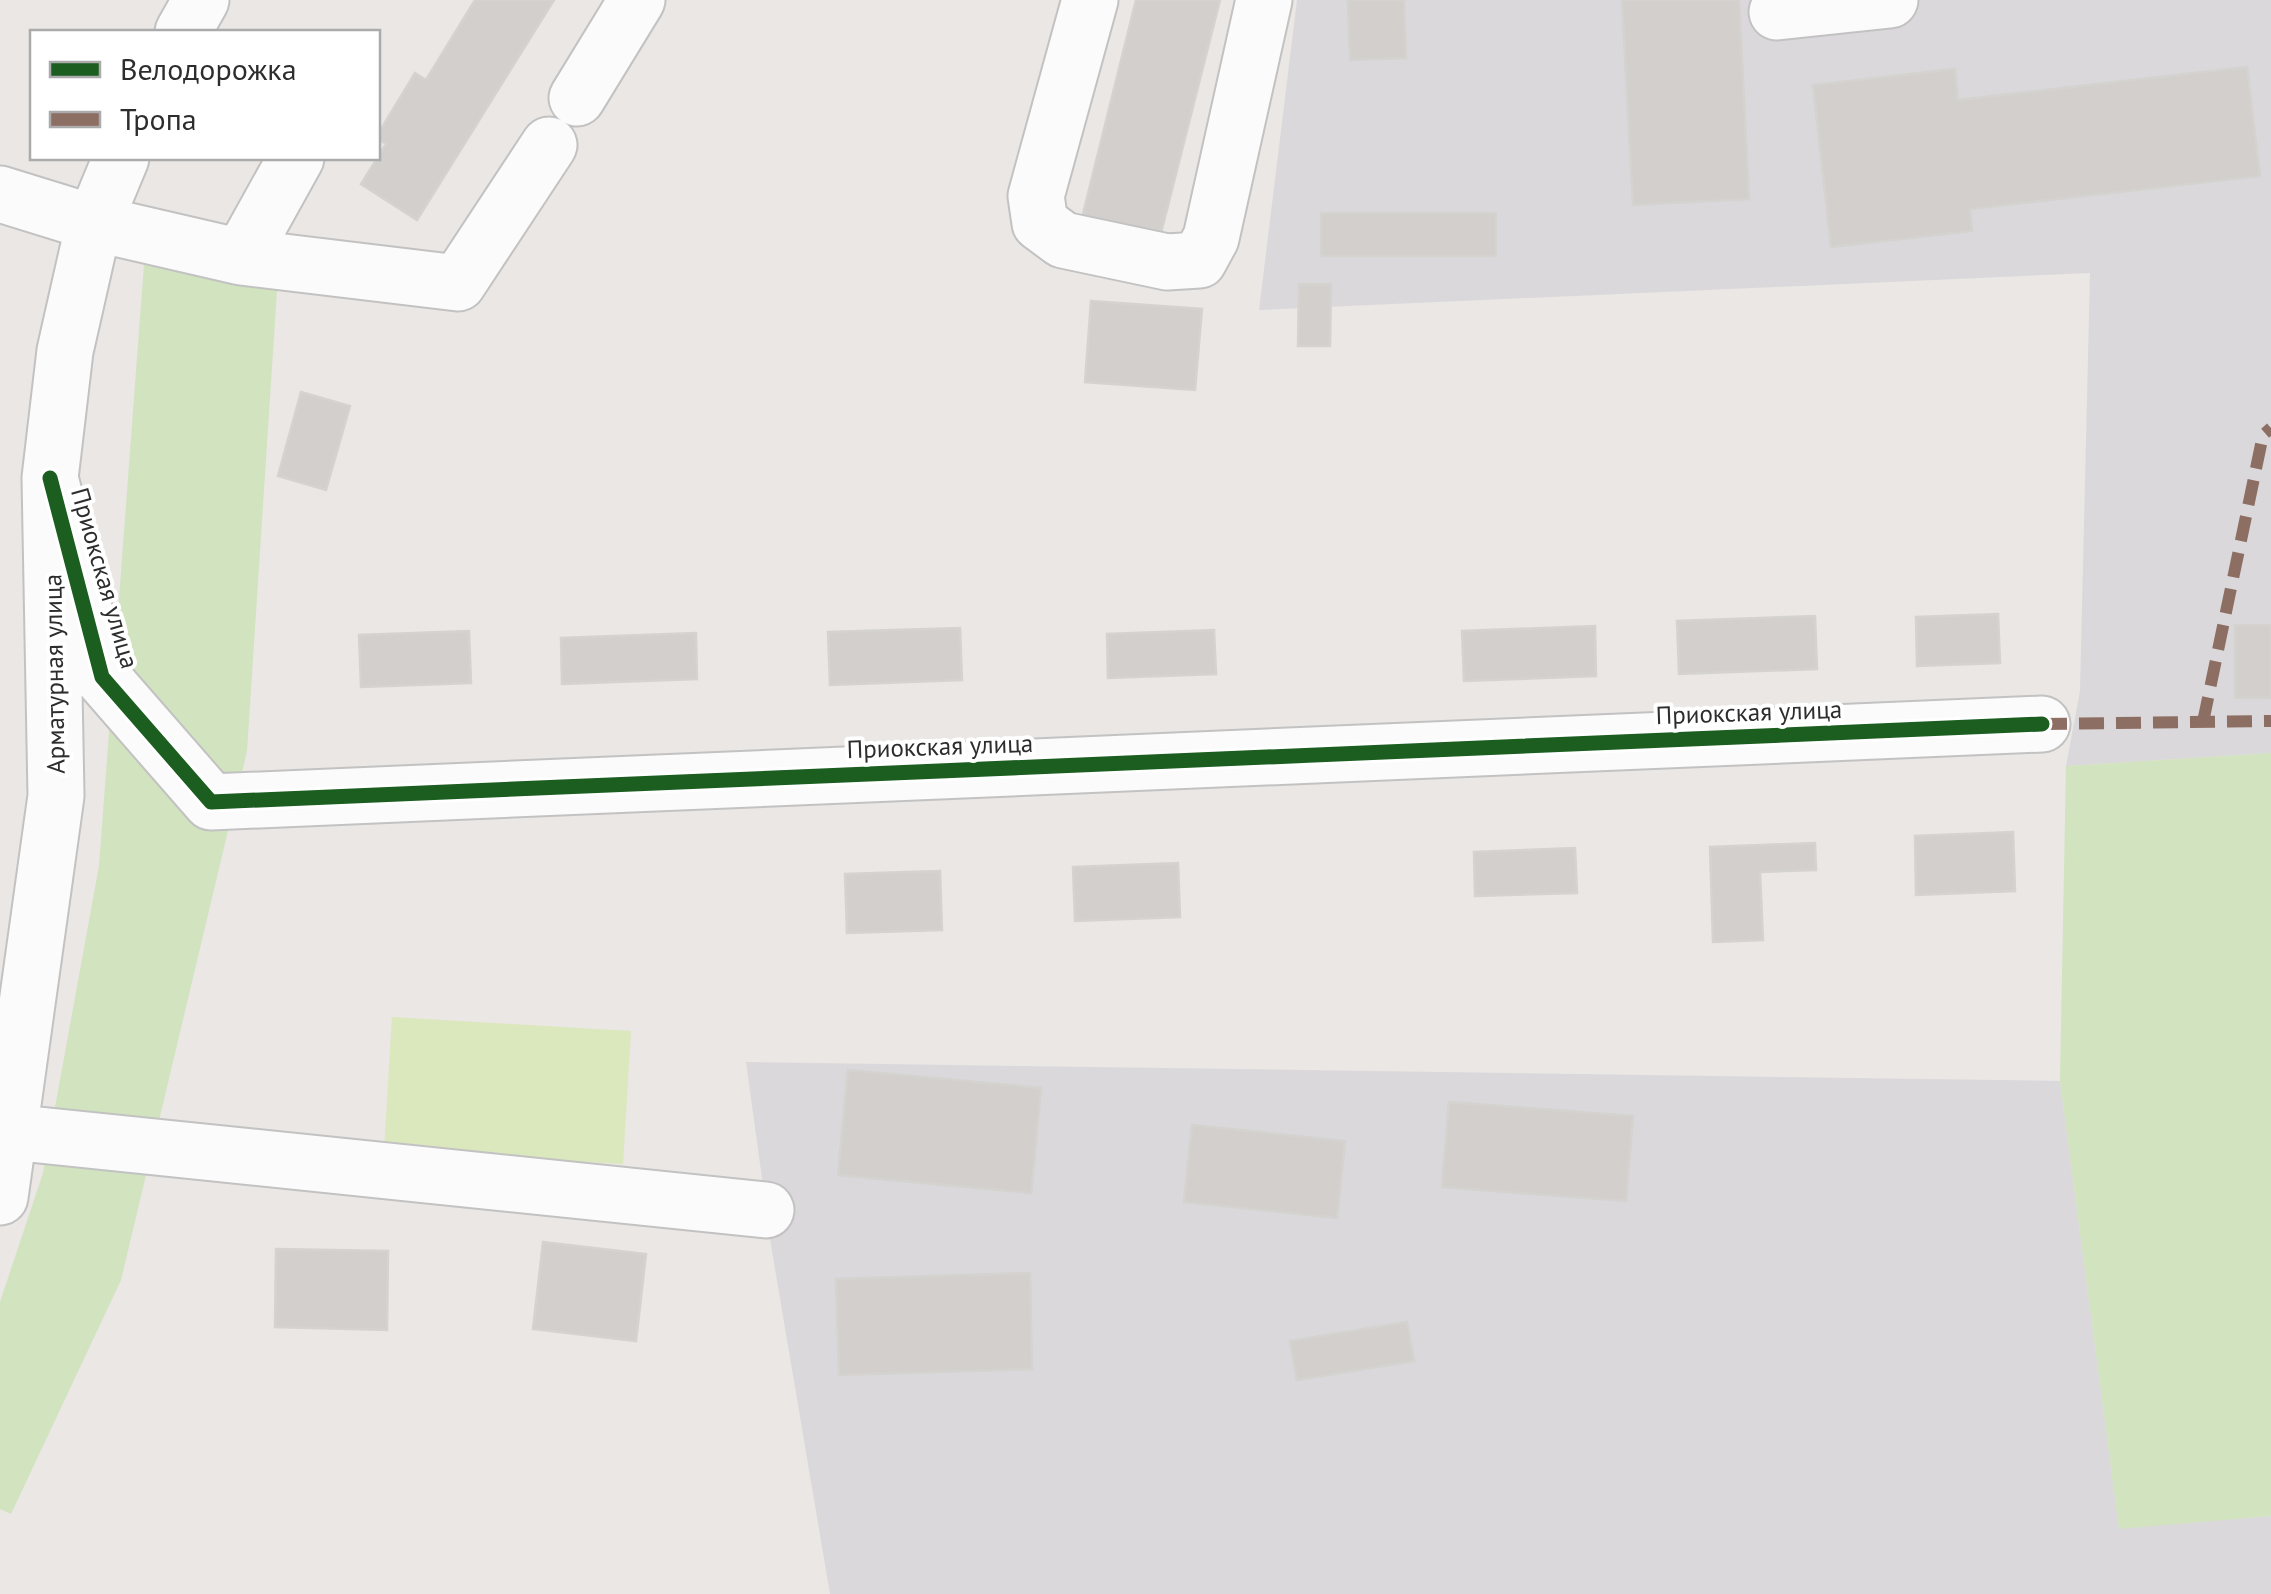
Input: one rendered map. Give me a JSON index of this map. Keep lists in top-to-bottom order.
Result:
{
  "streets": {
    "street": ["Приокская улица", "Арматурная улица"]
  },
  "crossings": [
    ["Приокская улица", "Арматурная улица"]
  ],
  "legend": ["Велодорожка", "Тропа"]
}
